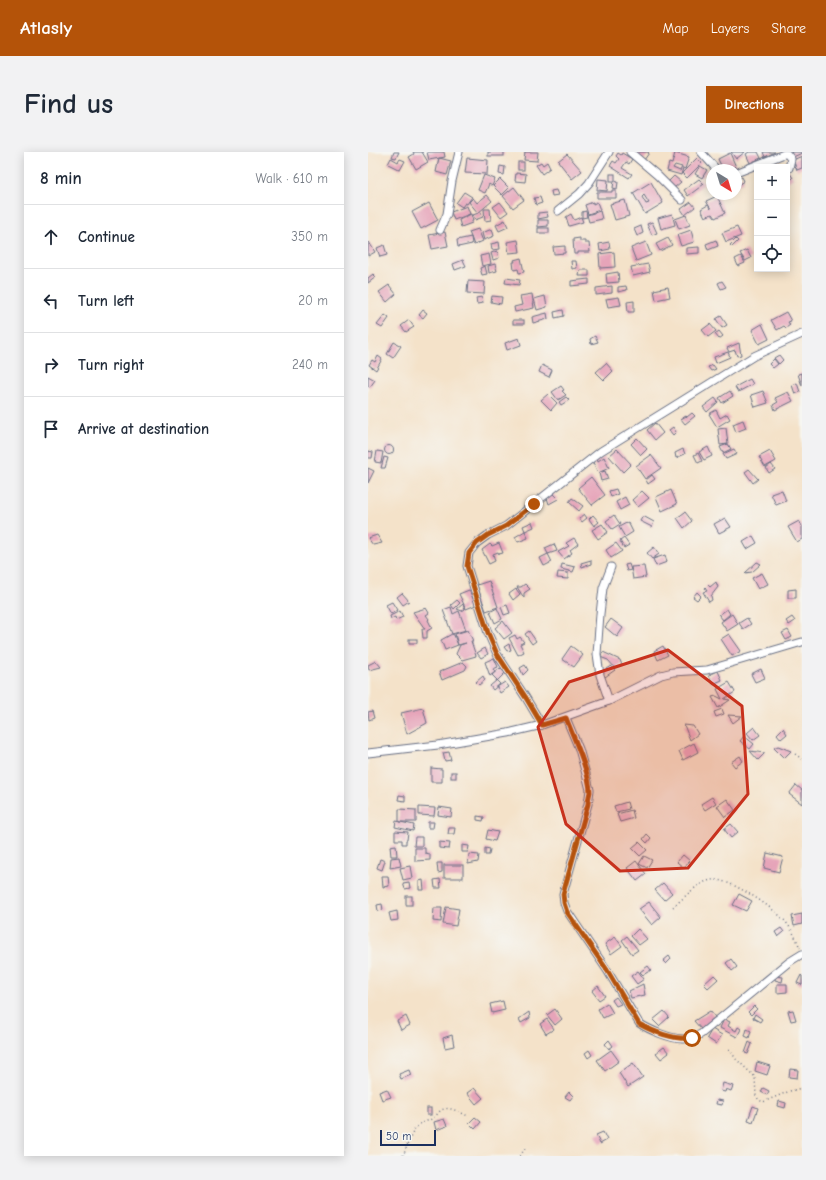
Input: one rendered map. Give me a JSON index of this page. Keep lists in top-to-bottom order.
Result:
{
  "scale_bar": "50 m",
  "north": "bottom right",
  "page": {
    "header": "Atlasly",
    "nav": ["Map", "Layers", "Share"],
    "buttons": "Directions",
    "title": "Find us",
    "heading": ["8 min", "Walk · 610 m"],
    "map_buttons": ["+", "−"],
    "list": [
      ["Continue", "350 m"],
      ["Turn left", "20 m"],
      ["Turn right", "240 m"],
      "Arrive at destination"
    ],
    "scale": "50 m"
  }
}
